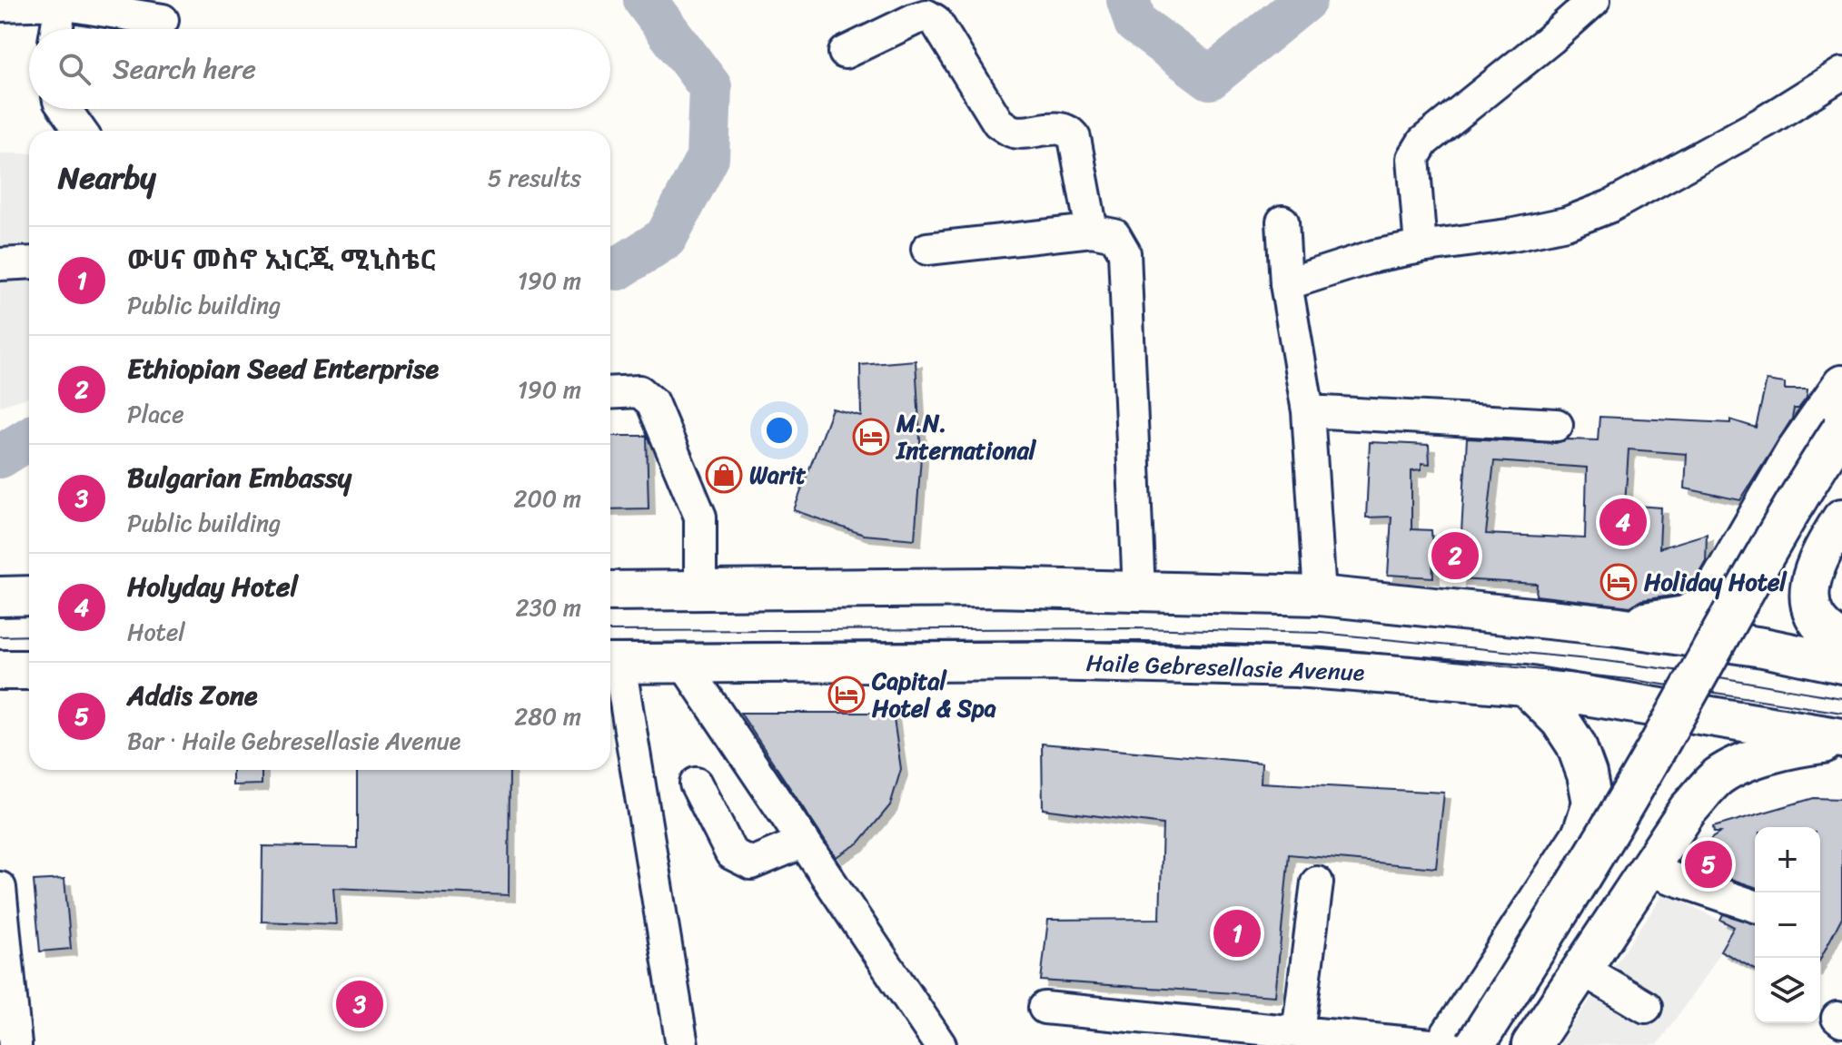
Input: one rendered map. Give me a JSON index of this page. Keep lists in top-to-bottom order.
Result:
{
  "streets": {
    "main road": ["Haile Gebresellasie Avenue"]
  },
  "places": {
    "hotel": ["M.N. International", "Holiday Hotel", "Capital Hotel & Spa"],
    "shop": ["Warit"]
  },
  "page": {
    "search": "Search here",
    "heading": ["Nearby", "5 results"],
    "list": [
      {
        "mark": "1",
        "name": "ውሀና መስኖ ኢነርጂ ሚኒስቴር",
        "note": "Public building",
        "value": "190 m"
      },
      {
        "mark": "2",
        "name": "Ethiopian Seed Enterprise",
        "note": "Place",
        "value": "190 m"
      },
      {
        "mark": "3",
        "name": "Bulgarian Embassy",
        "note": "Public building",
        "value": "200 m"
      },
      {
        "mark": "4",
        "name": "Holyday Hotel",
        "note": "Hotel",
        "value": "230 m"
      },
      {
        "mark": "5",
        "name": "Addis Zone",
        "note": "Bar · Haile Gebresellasie Avenue",
        "value": "280 m"
      }
    ],
    "pins": [
      "4",
      "2",
      "5",
      "1",
      "3"
    ],
    "map_buttons": ["+", "−"]
  }
}
